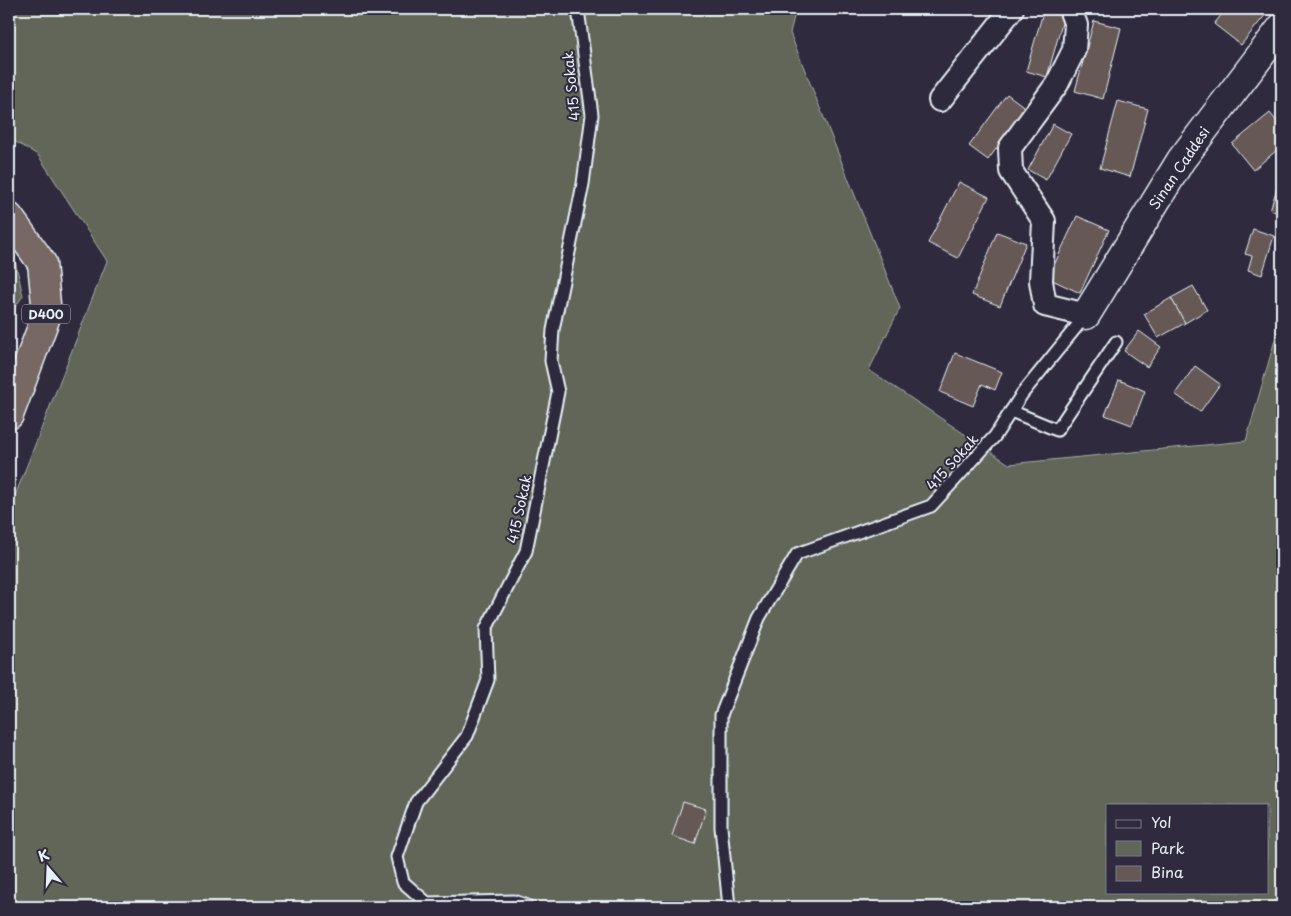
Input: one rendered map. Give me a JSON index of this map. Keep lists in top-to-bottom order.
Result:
{
  "streets": {
    "highway": ["D400"],
    "street": ["Sinan Caddesi"],
    "lane": ["415 Sokak"]
  },
  "crossings": [
    ["415 Sokak", "Sinan Caddesi"]
  ],
  "legend": ["Yol", "Park", "Bina"],
  "north": "top"
}
